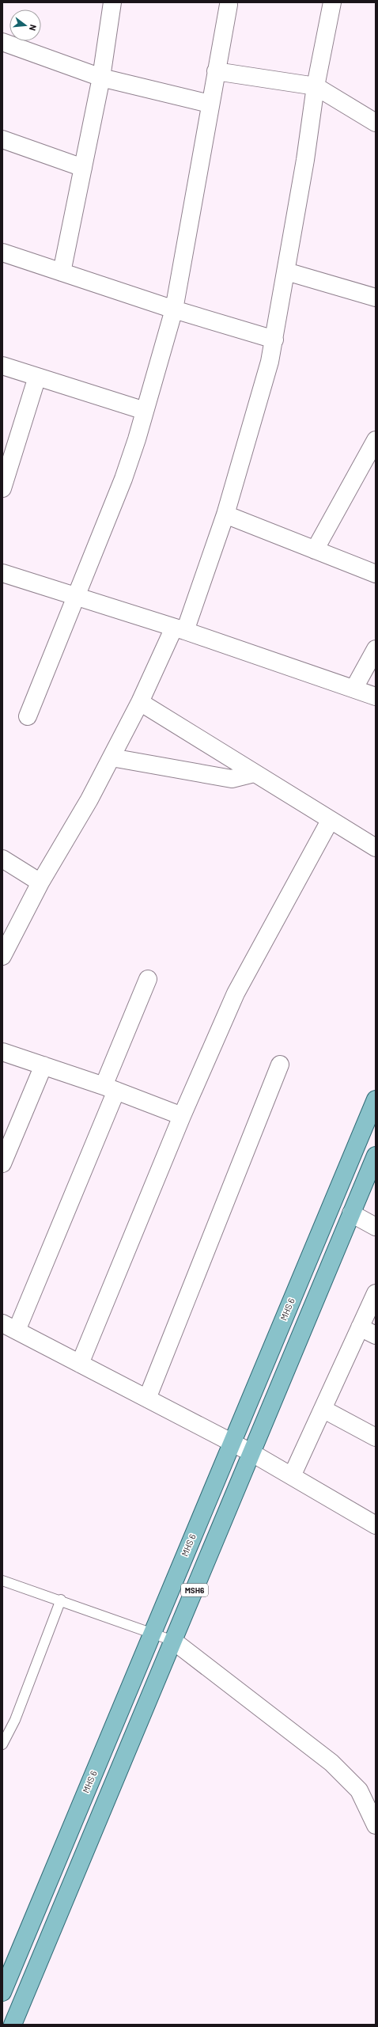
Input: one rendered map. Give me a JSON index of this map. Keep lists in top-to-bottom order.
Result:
{
  "streets": {
    "main road": ["MHS 6", "MSH6"]
  },
  "north": "right"
}
